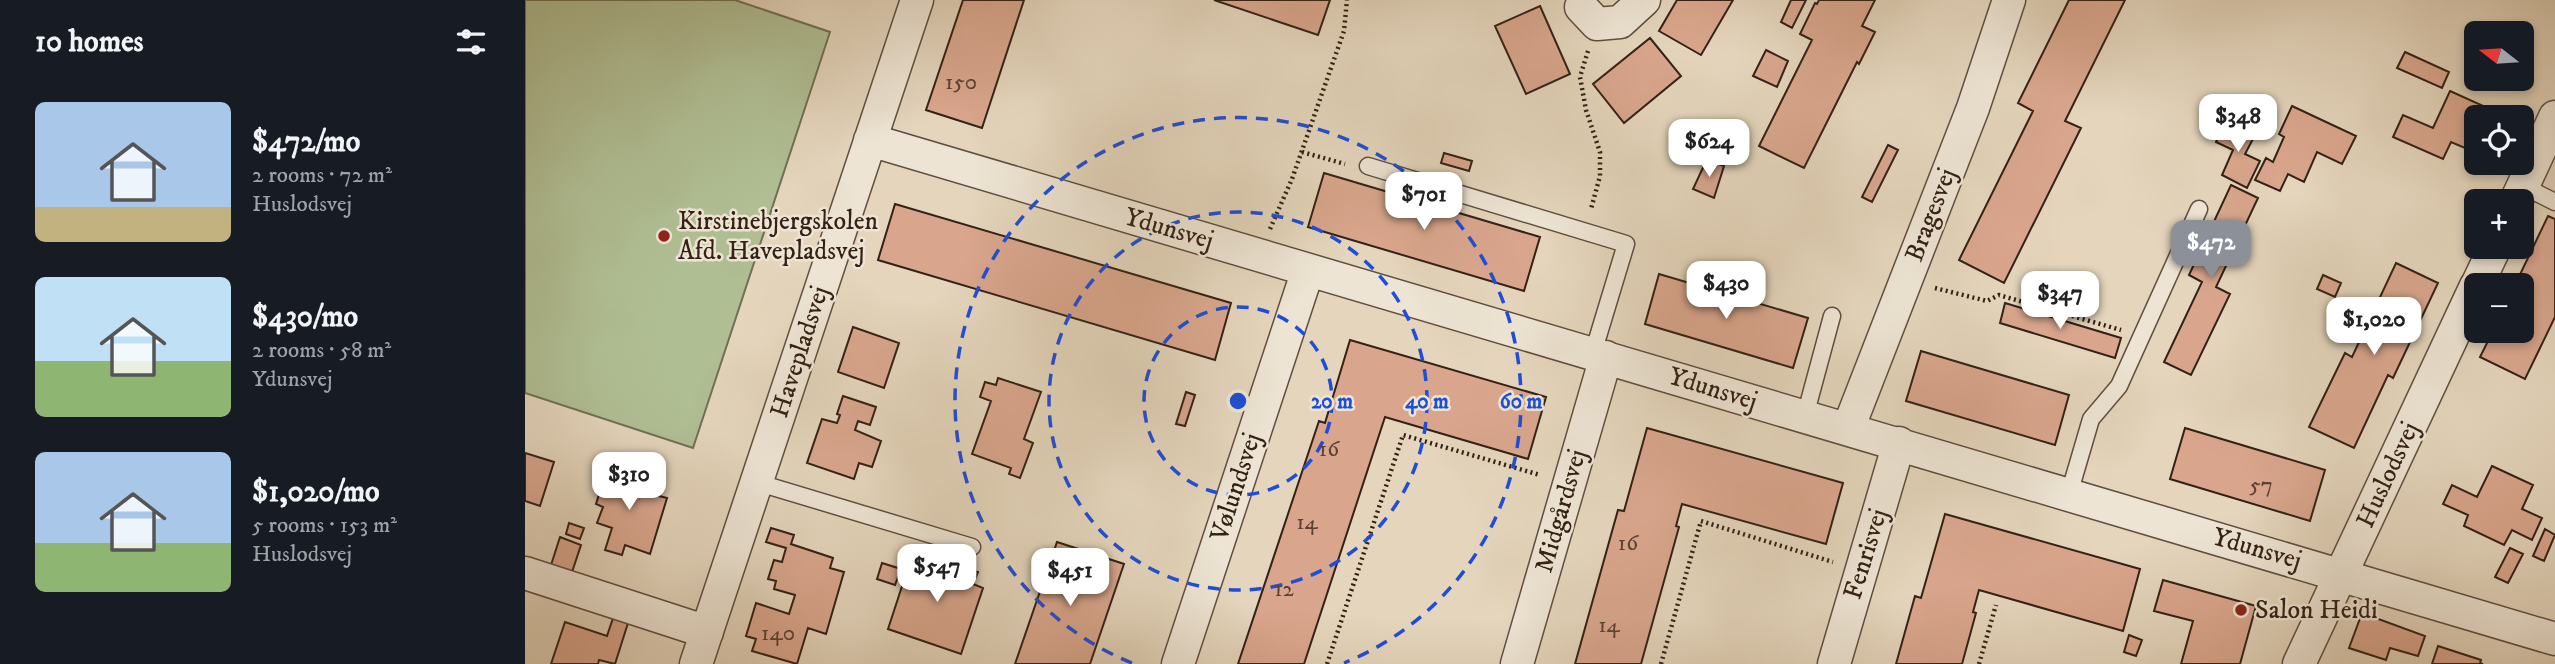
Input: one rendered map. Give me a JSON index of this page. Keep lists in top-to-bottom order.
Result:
{
  "streets": {
    "street": [
      "Bragesvej",
      "Ydunsvej",
      "Havepladsvej",
      "Huslodsvej",
      "Vølundsvej",
      "Midgårdsvej",
      "Fenrisvej"
    ]
  },
  "crossings": [
    ["Bragesvej", "Ydunsvej"],
    ["Ydunsvej", "Havepladsvej"],
    ["Ydunsvej", "Huslodsvej"],
    ["Ydunsvej", "Vølundsvej"],
    ["Ydunsvej", "Midgårdsvej"],
    ["Ydunsvej", "Fenrisvej"]
  ],
  "places": ["Kirstinebjergskolen Afd. Havepladsvej", "Salon Heidi"],
  "house_numbers": [
    "150",
    "16",
    "57",
    "14",
    "16",
    "12",
    "14",
    "140"
  ],
  "north": "left",
  "page": {
    "heading": "10 homes",
    "map_buttons": ["+", "−"],
    "list": [
      {
        "name": "$472/mo",
        "note": "2 rooms · 72 m² · Huslodsvej"
      },
      {
        "name": "$430/mo",
        "note": "2 rooms · 58 m² · Ydunsvej"
      },
      {
        "name": "$1,020/mo",
        "note": "5 rooms · 153 m² · Huslodsvej"
      }
    ],
    "price": [
      "$348",
      "$624",
      "$701",
      "$472",
      "$430",
      "$347",
      "$1,020",
      "$310",
      "$547",
      "$451"
    ]
  },
  "rings": ["20 m", "40 m", "60 m"]
}
